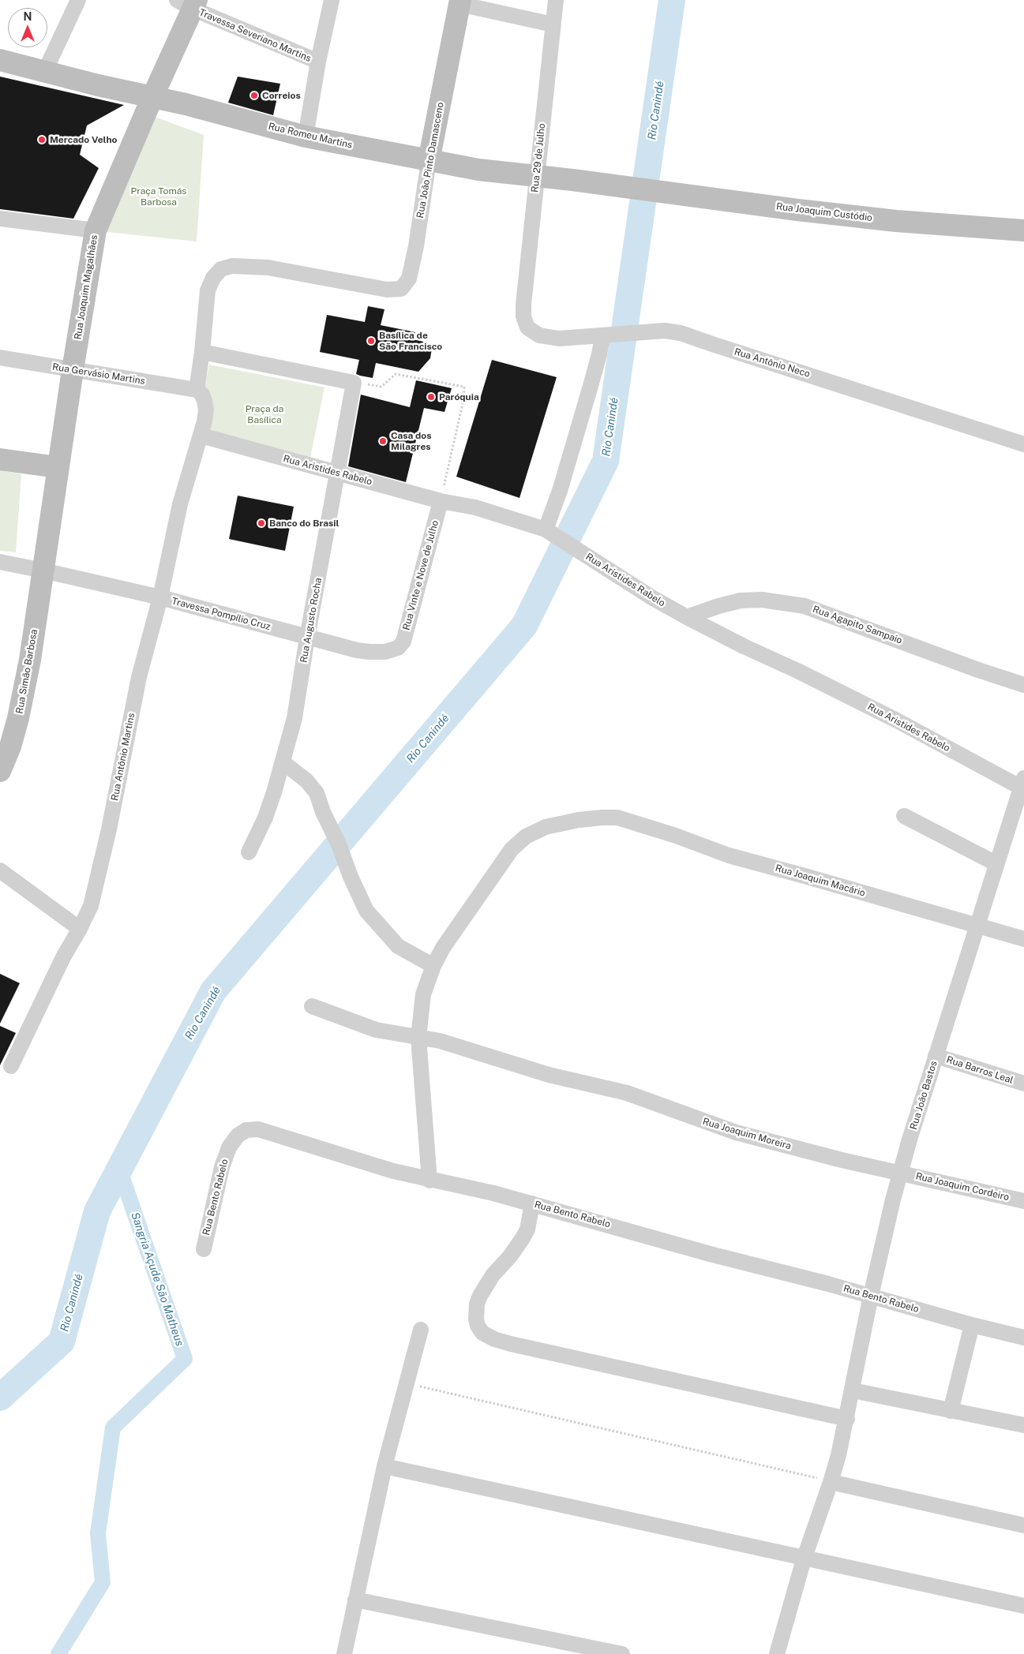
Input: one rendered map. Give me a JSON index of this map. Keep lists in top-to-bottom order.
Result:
{
  "streets": {
    "main road": [
      "Rua Romeu Martins",
      "Rua João Pinto Damasceno",
      "Rua Joaquim Custódio",
      "Rua Joaquim Magalhães",
      "Rua Simão Barbosa"
    ],
    "street": [
      "Travessa Severiano Martins",
      "Rua 29 de Julho",
      "Rua Antônio Neco",
      "Rua Gervásio Martins",
      "Rua Aristides Rabelo",
      "Rua Vinte e Nove de Julho",
      "Travessa Pompílio Cruz",
      "Rua Augusto Rocha",
      "Rua Agapito Sampaio",
      "Rua Antônio Martins",
      "Rua Joaquim Macário",
      "Rua Barros Leal",
      "Rua João Bastos",
      "Rua Joaquim Moreira",
      "Rua Joaquim Cordeiro",
      "Rua Bento Rabelo"
    ]
  },
  "crossings": [
    ["Travessa Severiano Martins", "Rua Joaquim Magalhães"],
    ["Rua Romeu Martins", "Rua 29 de Julho"],
    ["Rua Romeu Martins", "Rua João Pinto Damasceno"],
    ["Rua Romeu Martins", "Rua Joaquim Custódio"],
    ["Rua Romeu Martins", "Rua Joaquim Magalhães"],
    ["Rua 29 de Julho", "Rua Antônio Neco"],
    ["Rua Joaquim Magalhães", "Rua Gervásio Martins"],
    ["Rua Joaquim Magalhães", "Travessa Pompílio Cruz"],
    ["Rua Joaquim Magalhães", "Rua Simão Barbosa"],
    ["Rua Gervásio Martins", "Rua Antônio Martins"],
    ["Rua Aristides Rabelo", "Rua Vinte e Nove de Julho"],
    ["Rua Aristides Rabelo", "Rua Augusto Rocha"],
    ["Rua Aristides Rabelo", "Rua Agapito Sampaio"],
    ["Rua Aristides Rabelo", "Rua Antônio Martins"],
    ["Rua Aristides Rabelo", "Rua João Bastos"],
    ["Rua Vinte e Nove de Julho", "Travessa Pompílio Cruz"],
    ["Travessa Pompílio Cruz", "Rua Augusto Rocha"],
    ["Travessa Pompílio Cruz", "Rua Simão Barbosa"],
    ["Travessa Pompílio Cruz", "Rua Antônio Martins"],
    ["Rua Joaquim Macário", "Rua João Bastos"],
    ["Rua Joaquim Macário", "Rua Joaquim Moreira"],
    ["Rua Joaquim Macário", "Rua Bento Rabelo"],
    ["Rua Barros Leal", "Rua João Bastos"],
    ["Rua João Bastos", "Rua Joaquim Moreira"],
    ["Rua João Bastos", "Rua Joaquim Cordeiro"],
    ["Rua João Bastos", "Rua Bento Rabelo"],
    ["Rua Joaquim Moreira", "Rua Joaquim Cordeiro"]
  ],
  "water": ["Rio Canindé", "Sangria Açude São Matheus"],
  "parks": ["Praça Tomás Barbosa", "Praça da Basílica"],
  "places": [
    "Correios",
    "Mercado Velho",
    "Basílica de São Francisco",
    "Paróquia",
    "Casa dos Milagres",
    "Banco do Brasil"
  ],
  "north": "top"
}
